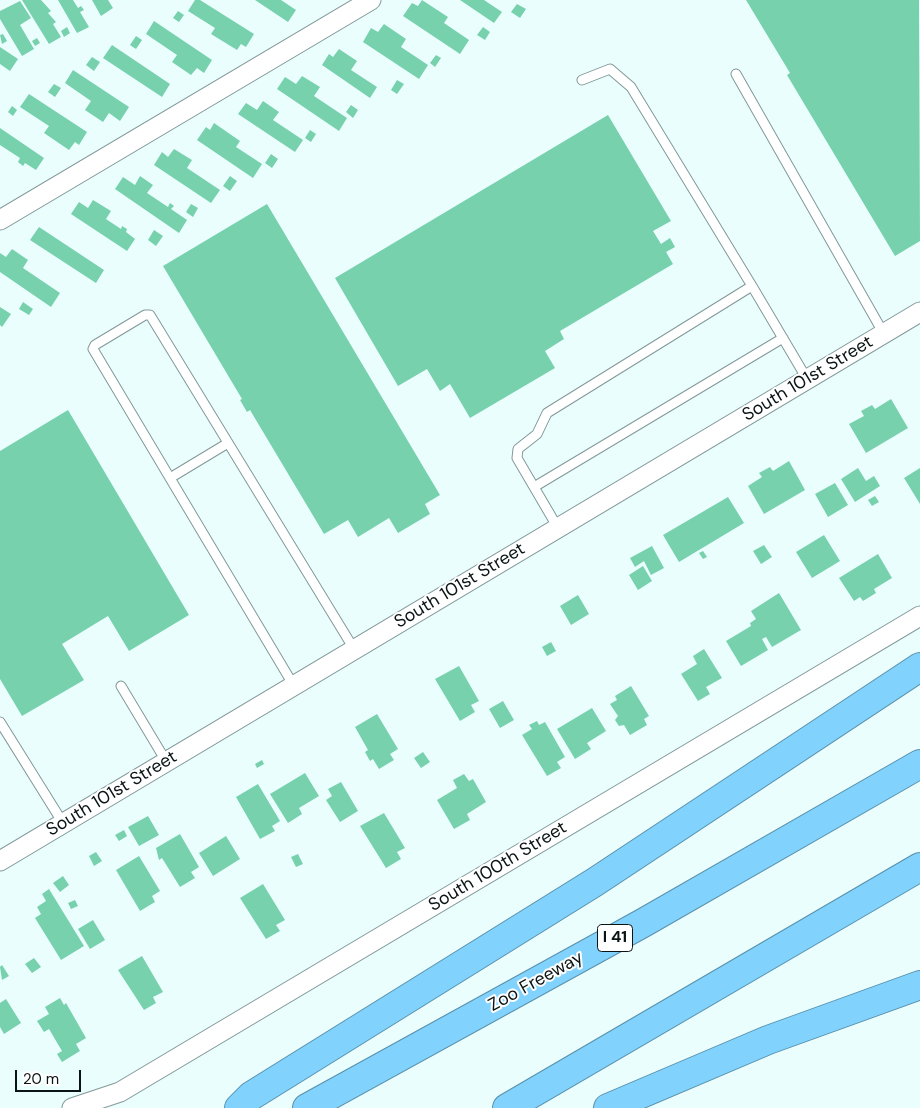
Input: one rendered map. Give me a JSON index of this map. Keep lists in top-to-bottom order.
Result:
{
  "streets": {
    "highway": ["I 41", "Zoo Freeway"],
    "street": ["South 101st Street", "South 100th Street"]
  },
  "scale_bar": "20 m"
}
